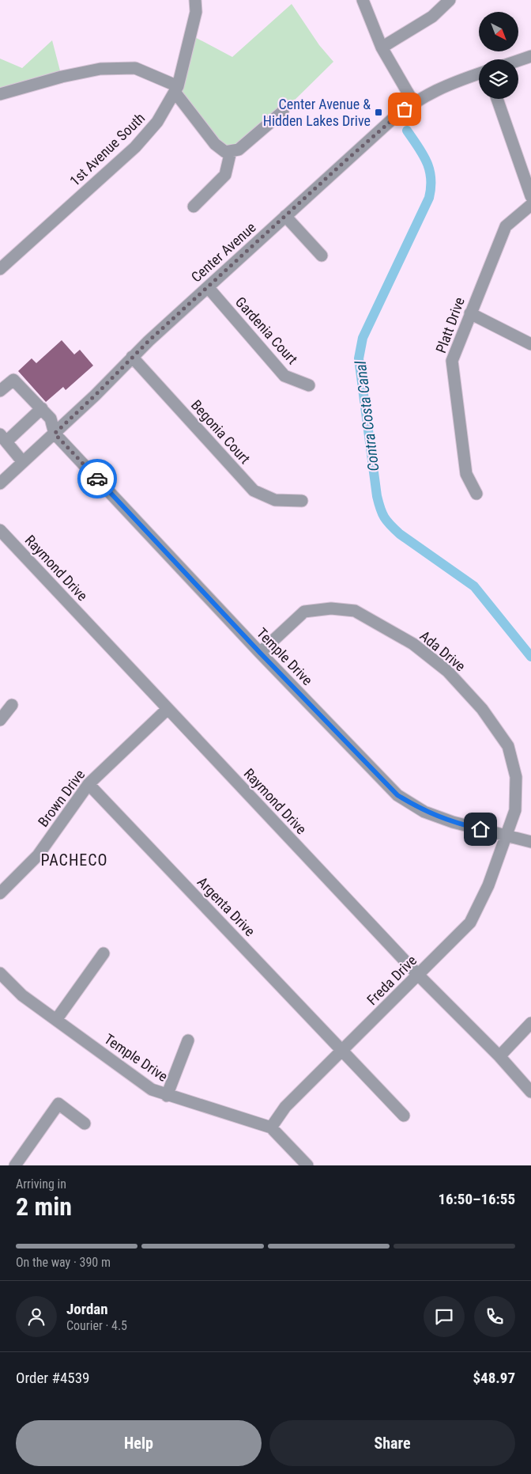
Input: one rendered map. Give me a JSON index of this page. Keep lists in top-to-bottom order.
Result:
{
  "streets": {
    "street": [
      "1st Avenue South",
      "Center Avenue",
      "Platt Drive",
      "Gardenia Court",
      "Begonia Court",
      "Raymond Drive",
      "Ada Drive",
      "Temple Drive",
      "Brown Drive",
      "Argenta Drive",
      "Freda Drive"
    ]
  },
  "crossings": [
    ["Center Avenue", "Gardenia Court"],
    ["Center Avenue", "Begonia Court"],
    ["Center Avenue", "Temple Drive"],
    ["Raymond Drive", "Brown Drive"],
    ["Raymond Drive", "Freda Drive"],
    ["Ada Drive", "Temple Drive"],
    ["Ada Drive", "Freda Drive"],
    ["Temple Drive", "Freda Drive"],
    ["Brown Drive", "Argenta Drive"],
    ["Argenta Drive", "Freda Drive"]
  ],
  "districts": ["PACHECO"],
  "water": ["Contra Costa Canal"],
  "places": {
    "transit": ["Center Avenue & Hidden Lakes Drive"]
  },
  "north": "bottom right",
  "page": {
    "heading": ["2 min", "Arriving in", "16:50–16:55"],
    "panel": [
      "Jordan",
      "Courier · 4.5",
      "Order #4539",
      "$48.97"
    ],
    "bar": "On the way · 390 m",
    "buttons": ["Help", "Share"]
  }
}
